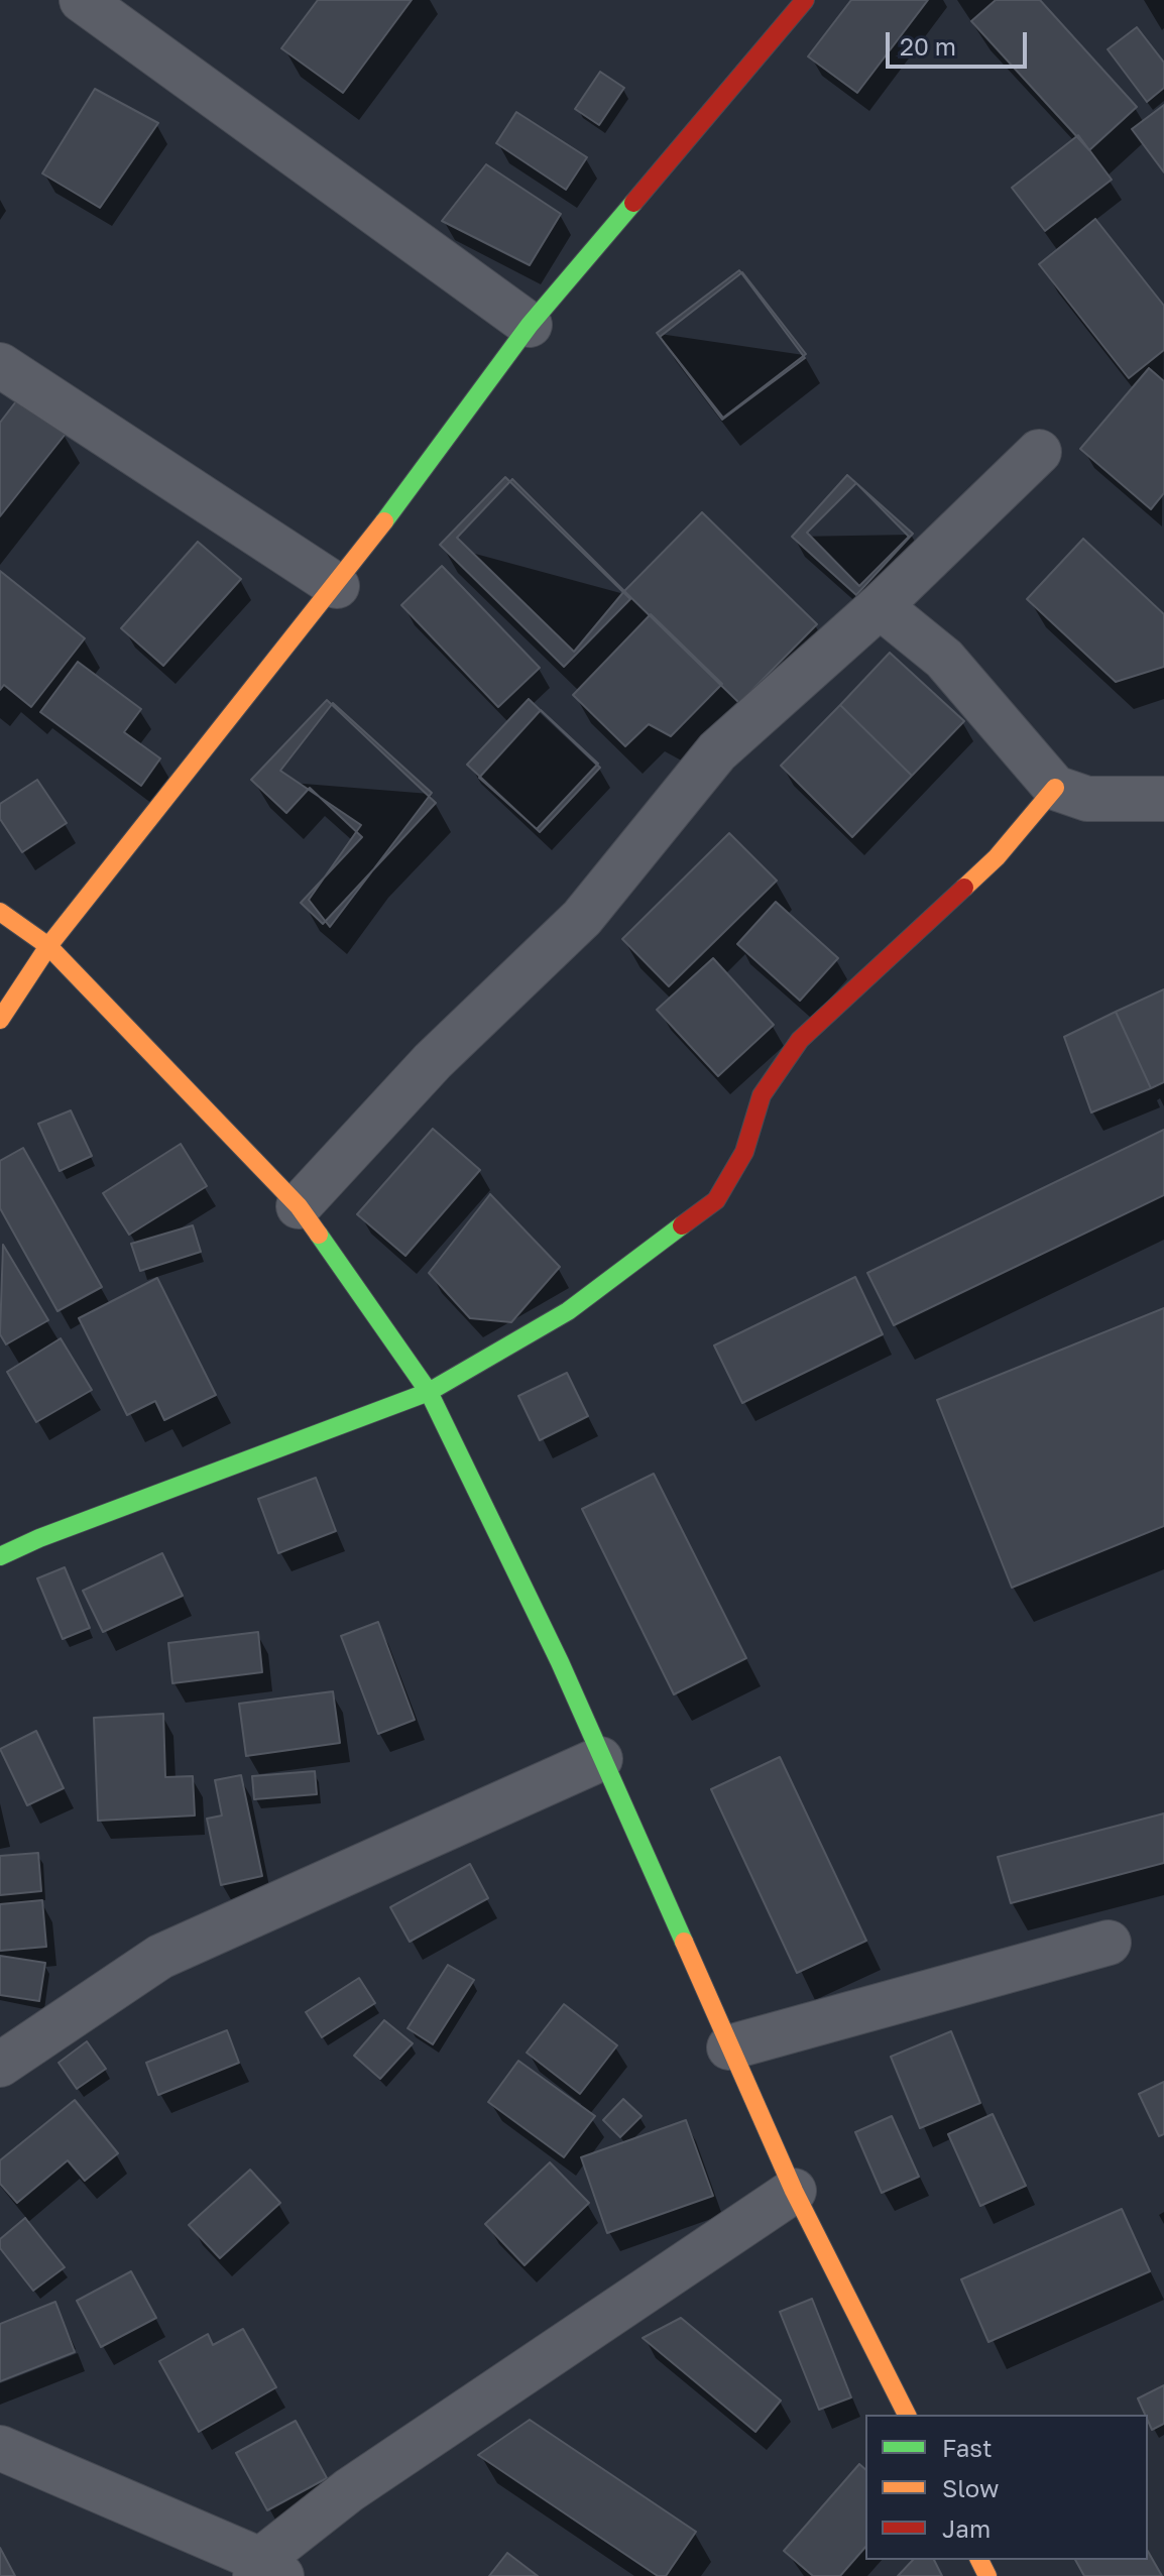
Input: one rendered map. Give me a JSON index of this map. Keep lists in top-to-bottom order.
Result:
{
  "legend": ["Fast", "Slow", "Jam"],
  "scale_bar": "20 m"
}
